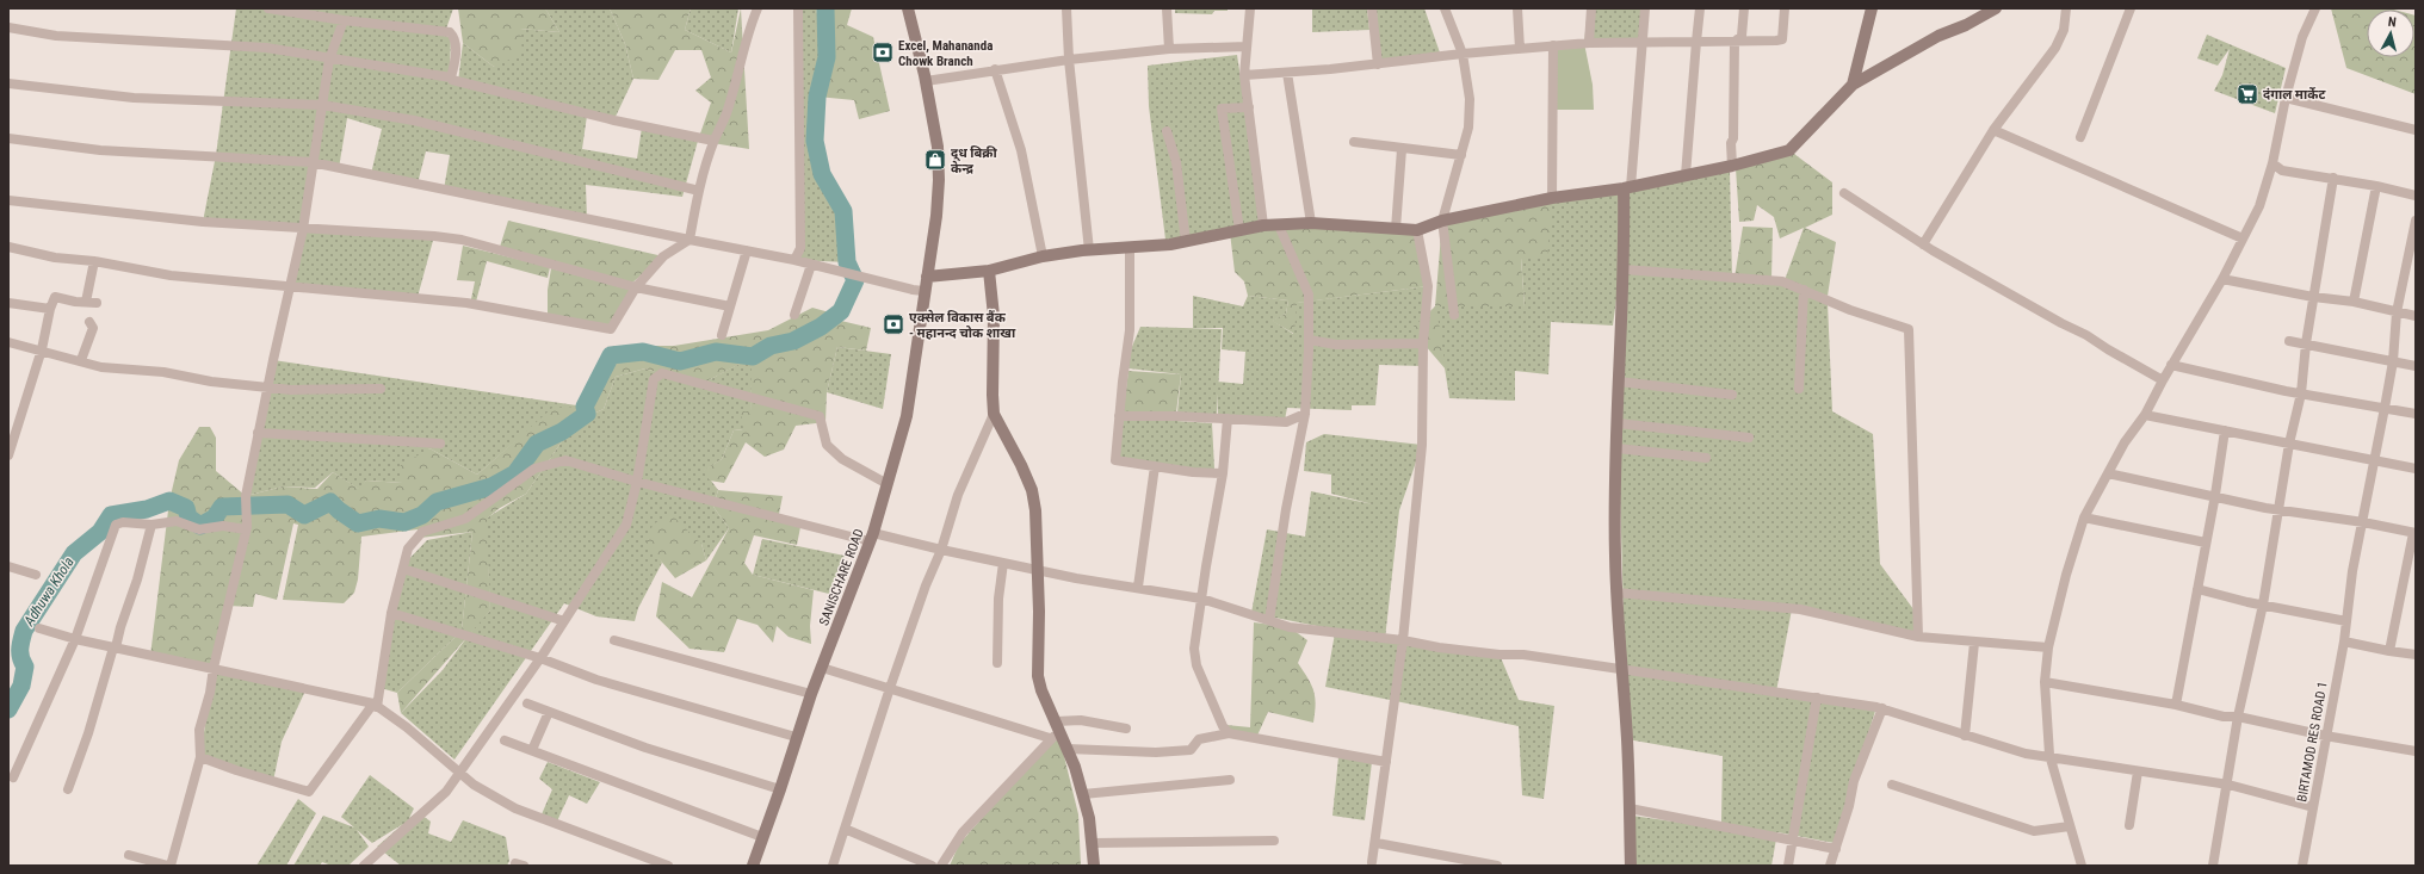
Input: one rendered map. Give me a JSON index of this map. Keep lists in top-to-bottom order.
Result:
{
  "streets": {
    "street": ["SANISCHARE ROAD", "BIRTAMOD RES ROAD 1"]
  },
  "water": ["Adhuwa Khola"],
  "places": {
    "bank": ["Excel, Mahananda Chowk Branch", "एक्सेल विकास बैंक - महानन्द चोक शाखा"],
    "supermarket": ["दंगाल मार्केट"],
    "shop": ["दूध बिक्री केन्द्र"]
  },
  "north": "top"
}
